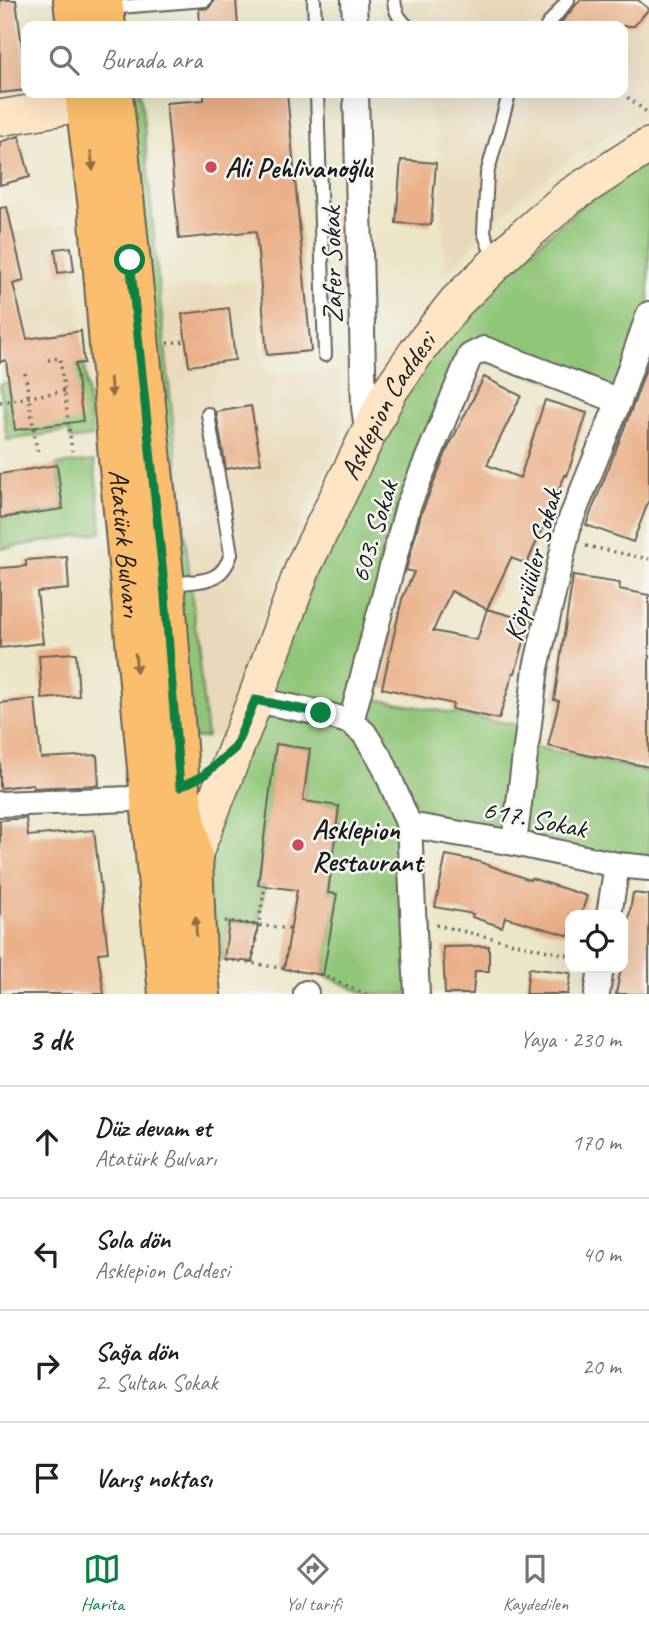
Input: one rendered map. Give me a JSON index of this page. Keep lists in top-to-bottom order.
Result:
{
  "streets": {
    "main road": ["Asklepion Caddesi", "Atatürk Bulvarı"],
    "street": [
      "Zafer Sokak",
      "603. Sokak",
      "Köprülüler Sokak",
      "617. Sokak"
    ]
  },
  "crossings": [
    ["Zafer Sokak", "Asklepion Caddesi"],
    ["Asklepion Caddesi", "Atatürk Bulvarı"],
    ["603. Sokak", "Köprülüler Sokak"],
    ["Köprülüler Sokak", "617. Sokak"]
  ],
  "places": ["Ali Pehlivanoğlu", "Asklepion Restaurant"],
  "page": {
    "search": "Burada ara",
    "heading": ["3 dk", "Yaya · 230 m"],
    "list": [
      ["Düz devam et", "Atatürk Bulvarı", "170 m"],
      ["Sola dön", "Asklepion Caddesi", "40 m"],
      ["Sağa dön", "2. Sultan Sokak", "20 m"],
      "Varış noktası"
    ],
    "nav": ["Harita", "Yol tarifi", "Kaydedilen"]
  }
}
